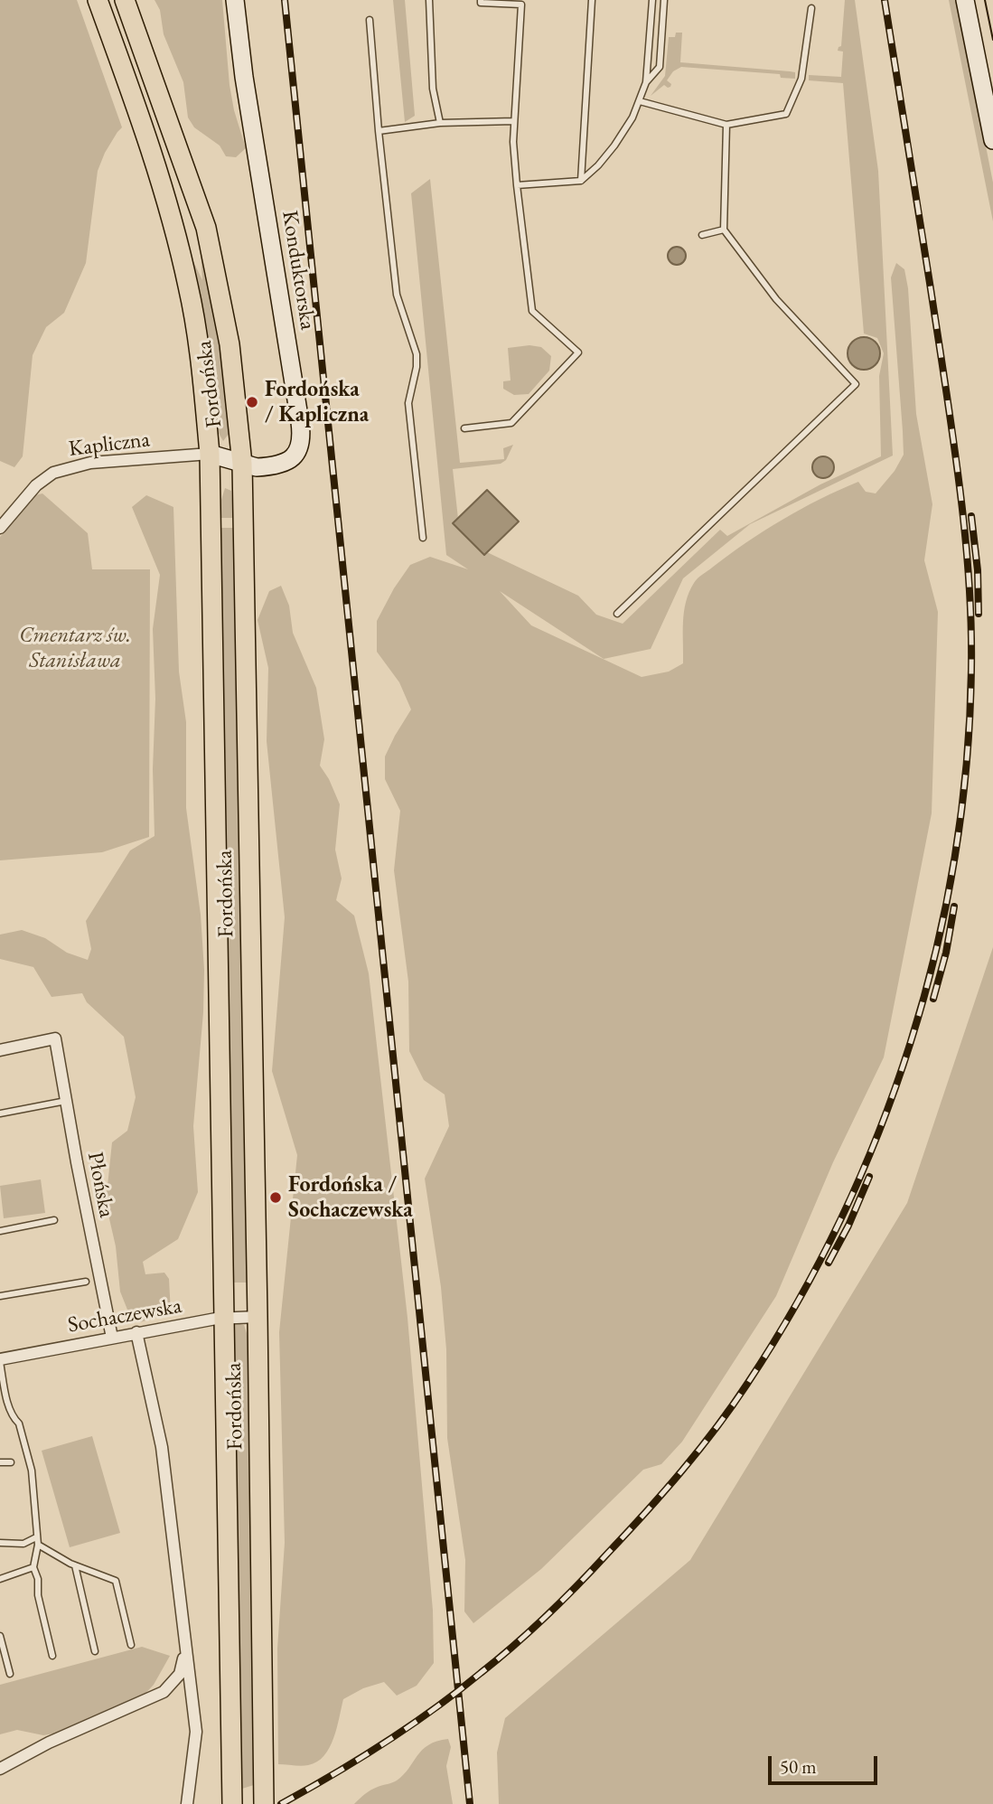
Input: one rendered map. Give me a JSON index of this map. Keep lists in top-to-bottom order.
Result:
{
  "streets": {
    "main road": ["Fordońska"],
    "street": [
      "Konduktorska",
      "Kapliczna",
      "Płońska",
      "Sochaczewska"
    ]
  },
  "crossings": [
    ["Konduktorska", "Fordońska"],
    ["Konduktorska", "Kapliczna"],
    ["Fordońska", "Kapliczna"],
    ["Fordońska", "Sochaczewska"],
    ["Płońska", "Sochaczewska"]
  ],
  "parks": ["Cmentarz św. Stanisława"],
  "places": ["Fordońska / Kapliczna", "Fordońska / Sochaczewska"],
  "scale_bar": "50 m"
}
